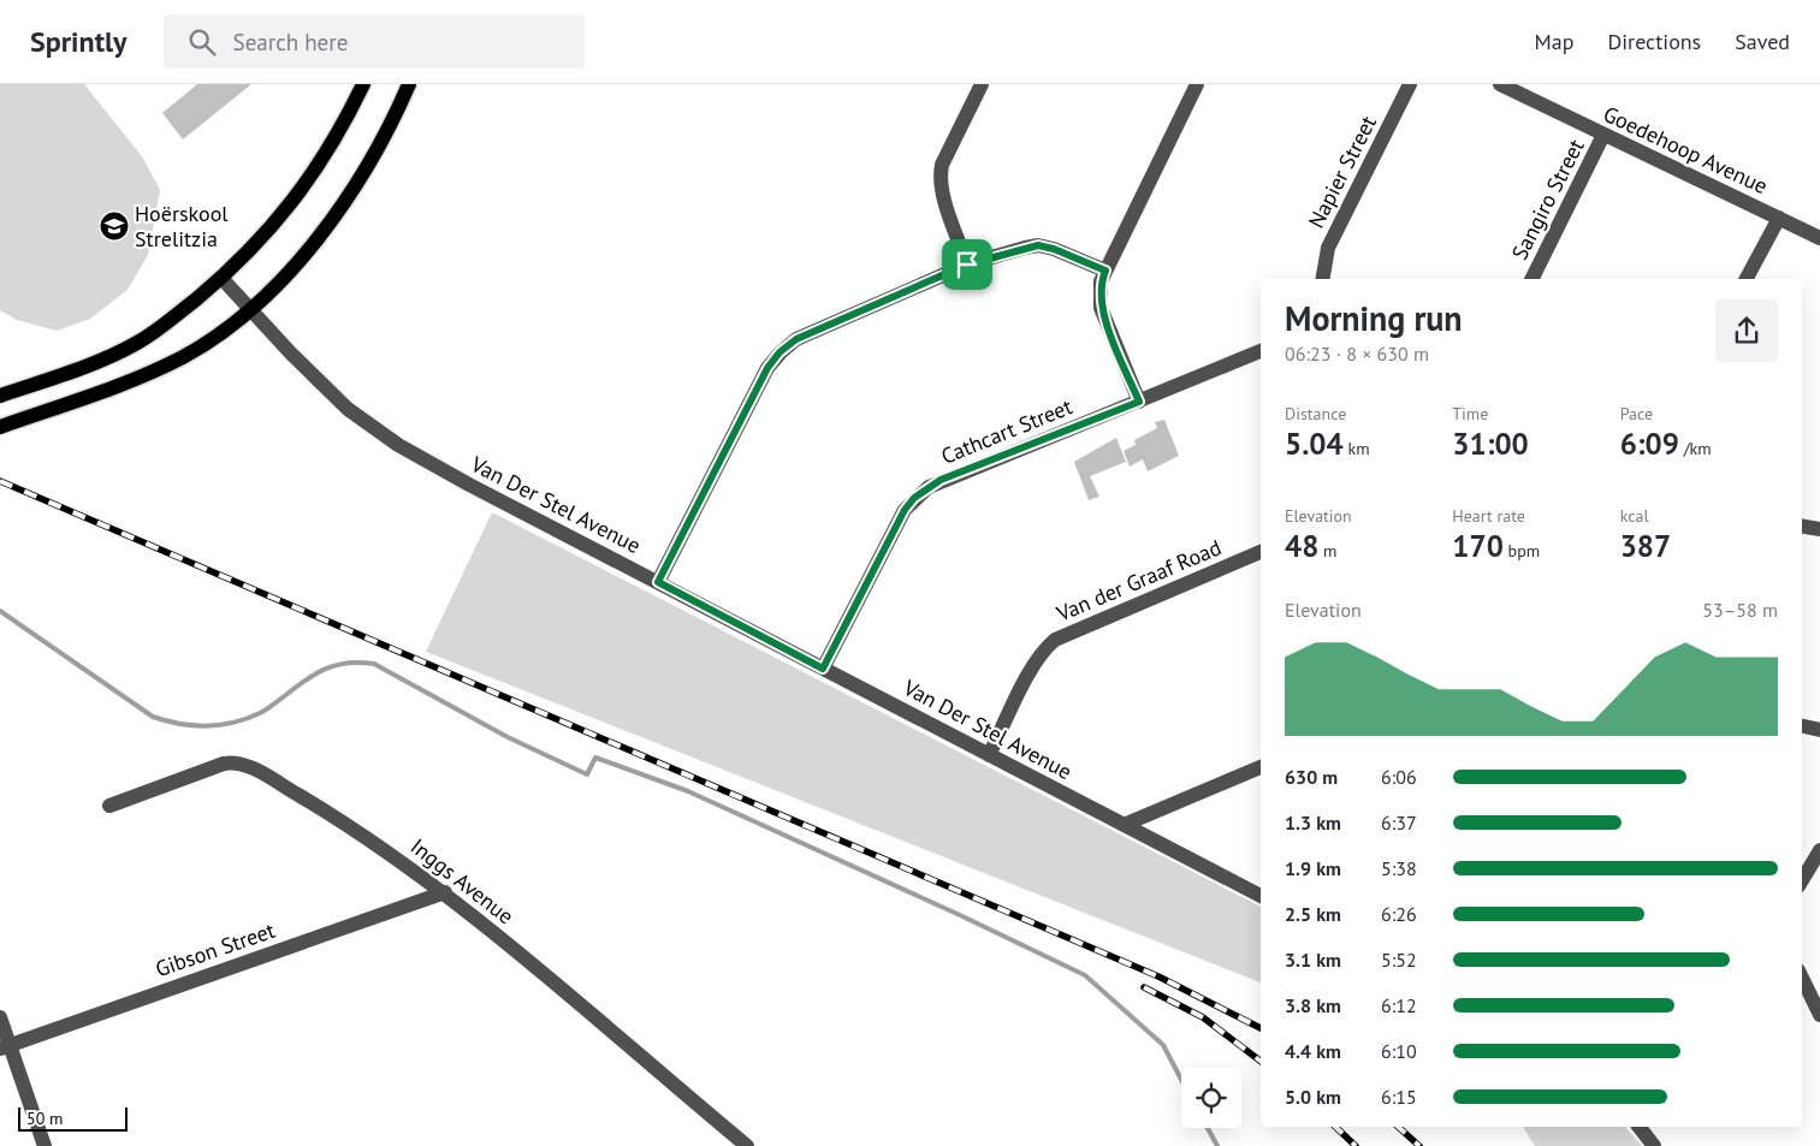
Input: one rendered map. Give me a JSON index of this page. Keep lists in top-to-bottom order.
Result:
{
  "streets": {
    "street": [
      "Goedehoop Avenue",
      "Napier Street",
      "Sangiro Street",
      "Cathcart Street",
      "Van Der Stel Avenue",
      "Van der Graaf Road",
      "Inggs Avenue",
      "Gibson Street"
    ]
  },
  "crossings": [
    ["Goedehoop Avenue", "Sangiro Street"],
    ["Cathcart Street", "Van Der Stel Avenue"],
    ["Van Der Stel Avenue", "Van der Graaf Road"],
    ["Inggs Avenue", "Gibson Street"]
  ],
  "places": {
    "school or university": ["Hoërskool Strelitzia"]
  },
  "scale_bar": "50 m",
  "page": {
    "header": "Sprintly",
    "search": "Search here",
    "nav": ["Map", "Directions", "Saved"],
    "heading": ["Morning run", "06:23 · 8 × 630 m"],
    "stats": [
      ["Distance", "5.04 km"],
      ["Time", "31:00"],
      ["Pace", "6:09 /km"],
      ["Elevation", "48 m"],
      ["Heart rate", "170 bpm"],
      ["kcal", "387"]
    ],
    "chart": ["Elevation", "53–58 m"],
    "list": [
      {
        "name": "630 m",
        "note": "6:06"
      },
      {
        "name": "1.3 km",
        "note": "6:37"
      },
      {
        "name": "1.9 km",
        "note": "5:38"
      },
      {
        "name": "2.5 km",
        "note": "6:26"
      },
      {
        "name": "3.1 km",
        "note": "5:52"
      },
      {
        "name": "3.8 km",
        "note": "6:12"
      },
      {
        "name": "4.4 km",
        "note": "6:10"
      },
      {
        "name": "5.0 km",
        "note": "6:15"
      }
    ],
    "scale": "50 m"
  }
}
